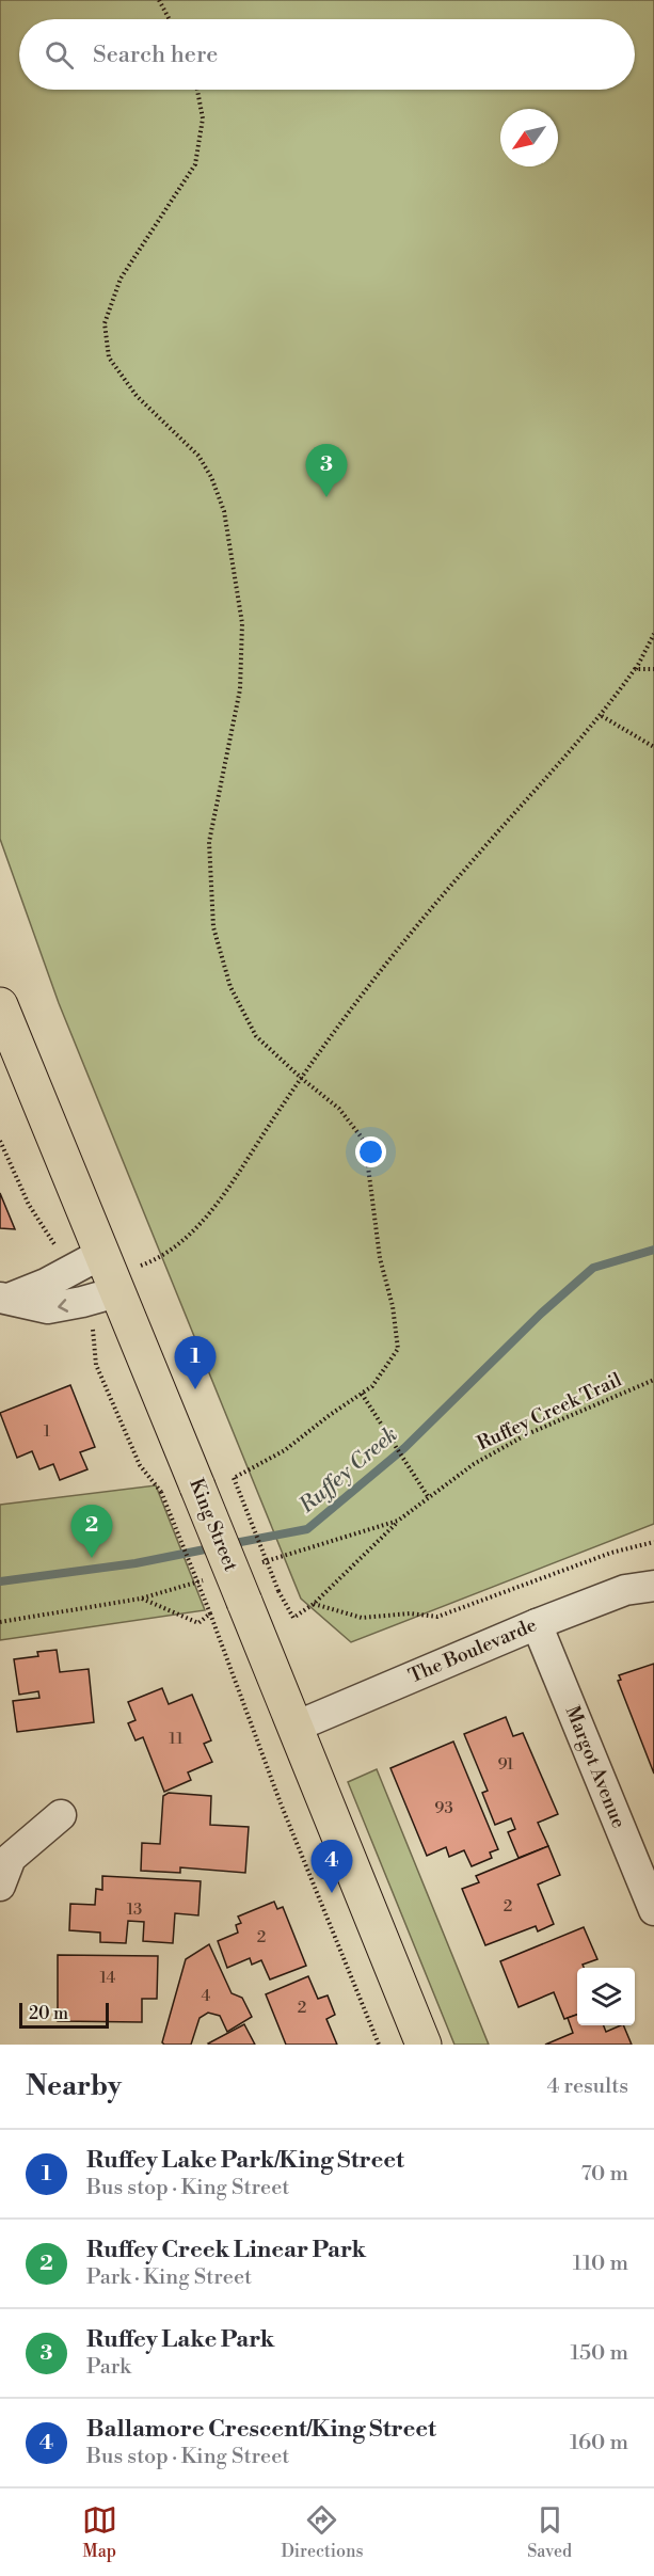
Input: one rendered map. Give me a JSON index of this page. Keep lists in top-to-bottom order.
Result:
{
  "streets": {
    "main road": ["King Street"],
    "street": ["The Boulevarde", "Margot Avenue"],
    "path": ["Ruffey Creek Trail"]
  },
  "crossings": [
    ["King Street", "The Boulevarde"],
    ["The Boulevarde", "Margot Avenue"]
  ],
  "water": ["Ruffey Creek"],
  "house_numbers": [
    "1",
    "11",
    "91",
    "93",
    "2",
    "13",
    "2",
    "14",
    "4",
    "2"
  ],
  "scale_bar": "20 m",
  "north": "bottom left",
  "page": {
    "search": "Search here",
    "pins": [
      "3",
      "1",
      "2",
      "4"
    ],
    "scale": "20 m",
    "heading": ["Nearby", "4 results"],
    "list": [
      {
        "mark": "1",
        "name": "Ruffey Lake Park/King Street",
        "note": "Bus stop · King Street",
        "value": "70 m"
      },
      {
        "mark": "2",
        "name": "Ruffey Creek Linear Park",
        "note": "Park · King Street",
        "value": "110 m"
      },
      {
        "mark": "3",
        "name": "Ruffey Lake Park",
        "note": "Park",
        "value": "150 m"
      },
      {
        "mark": "4",
        "name": "Ballamore Crescent/King Street",
        "note": "Bus stop · King Street",
        "value": "160 m"
      }
    ],
    "nav": ["Map", "Directions", "Saved"]
  }
}
